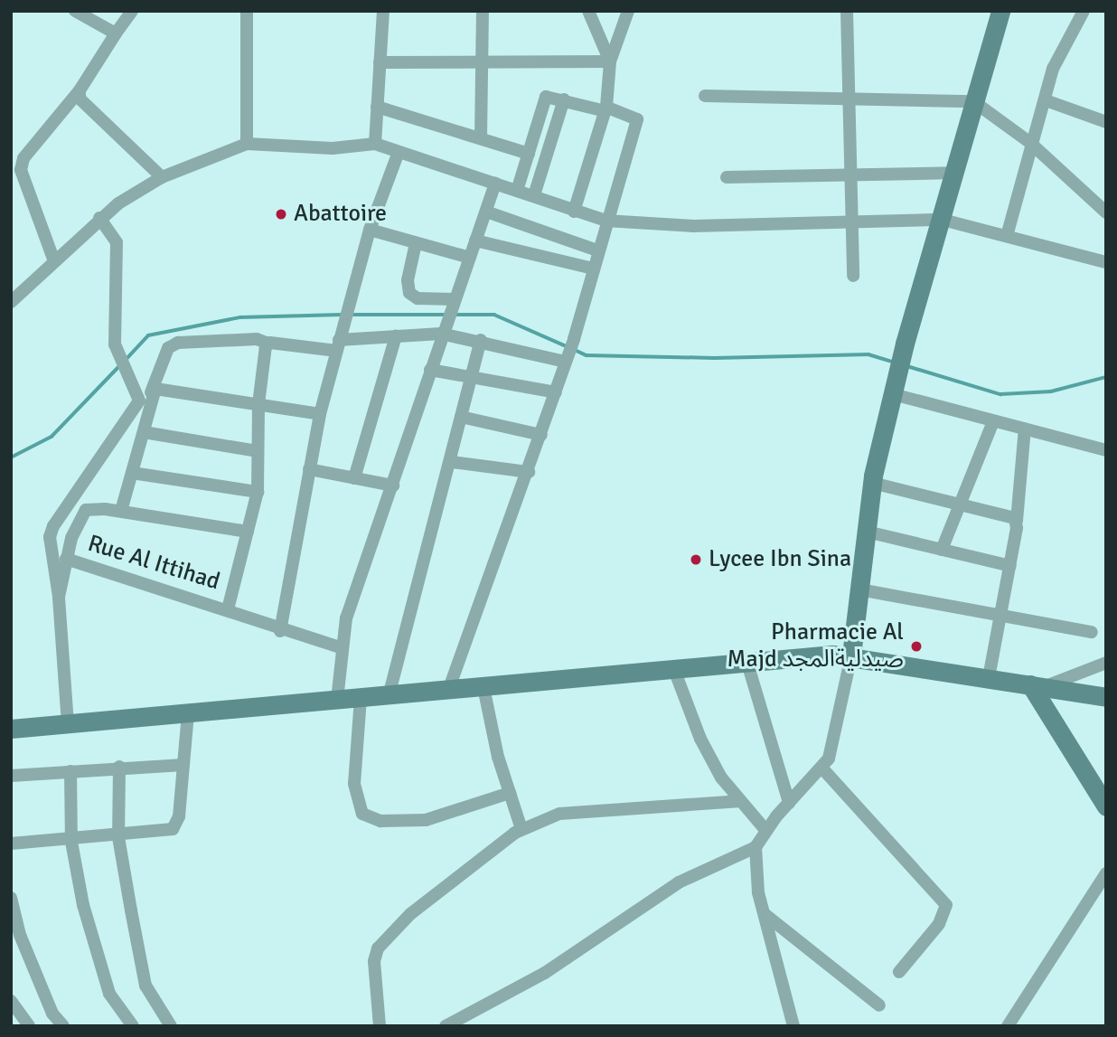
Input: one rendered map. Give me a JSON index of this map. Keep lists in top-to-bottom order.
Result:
{
  "streets": {
    "street": ["Rue Al Ittihad"]
  },
  "places": ["Abattoire", "Lycee Ibn Sina", "Pharmacie Al Majd صيدليةالمجد"]
}
